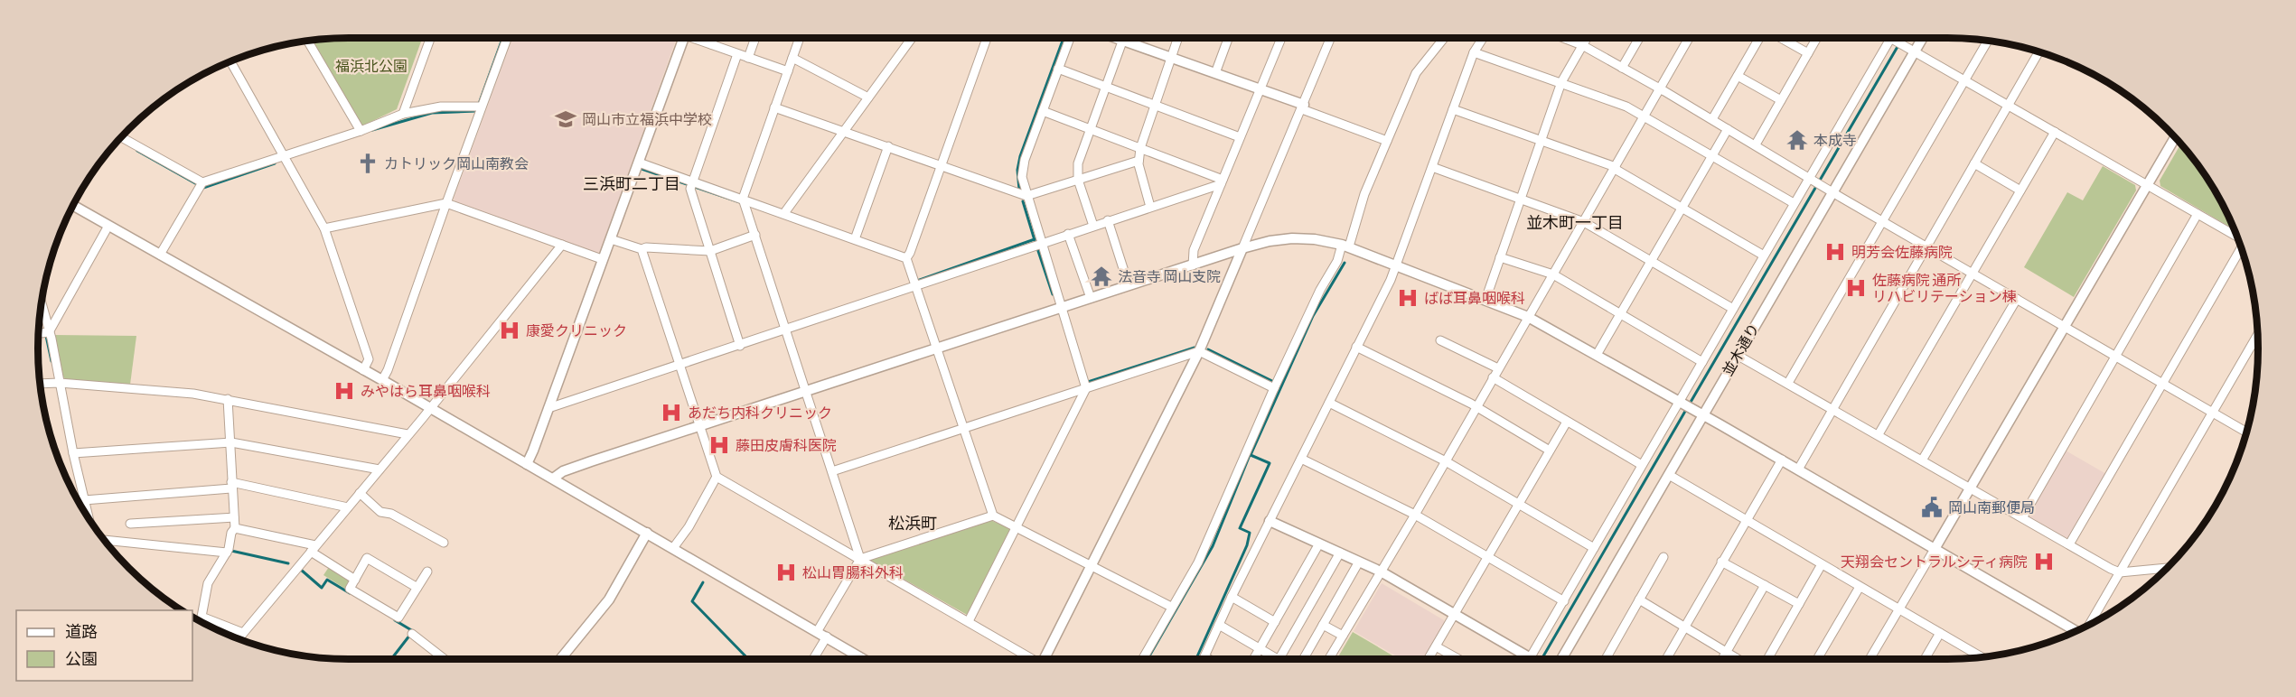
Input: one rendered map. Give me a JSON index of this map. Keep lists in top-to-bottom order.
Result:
{
  "streets": {
    "street": ["並木通り"]
  },
  "districts": ["三浜町二丁目", "並木町一丁目", "松浜町"],
  "parks": ["福浜北公園"],
  "places": {
    "school or university": ["岡山市立福浜中学校"],
    "temple": ["本成寺", "法音寺 岡山支院"],
    "church": ["カトリック岡山南教会"],
    "hospital": [
      "明芳会佐藤病院",
      "佐藤病院 通所 リハビリテーション棟",
      "ばば耳鼻咽喉科",
      "康愛クリニック",
      "みやはら耳鼻咽喉科",
      "あだち内科クリニック",
      "藤田皮膚科医院",
      "天翔会セントラルシティ病院",
      "松山胃腸科外科"
    ],
    "public building": ["岡山南郵便局"]
  },
  "legend": ["道路", "公園"]
}
